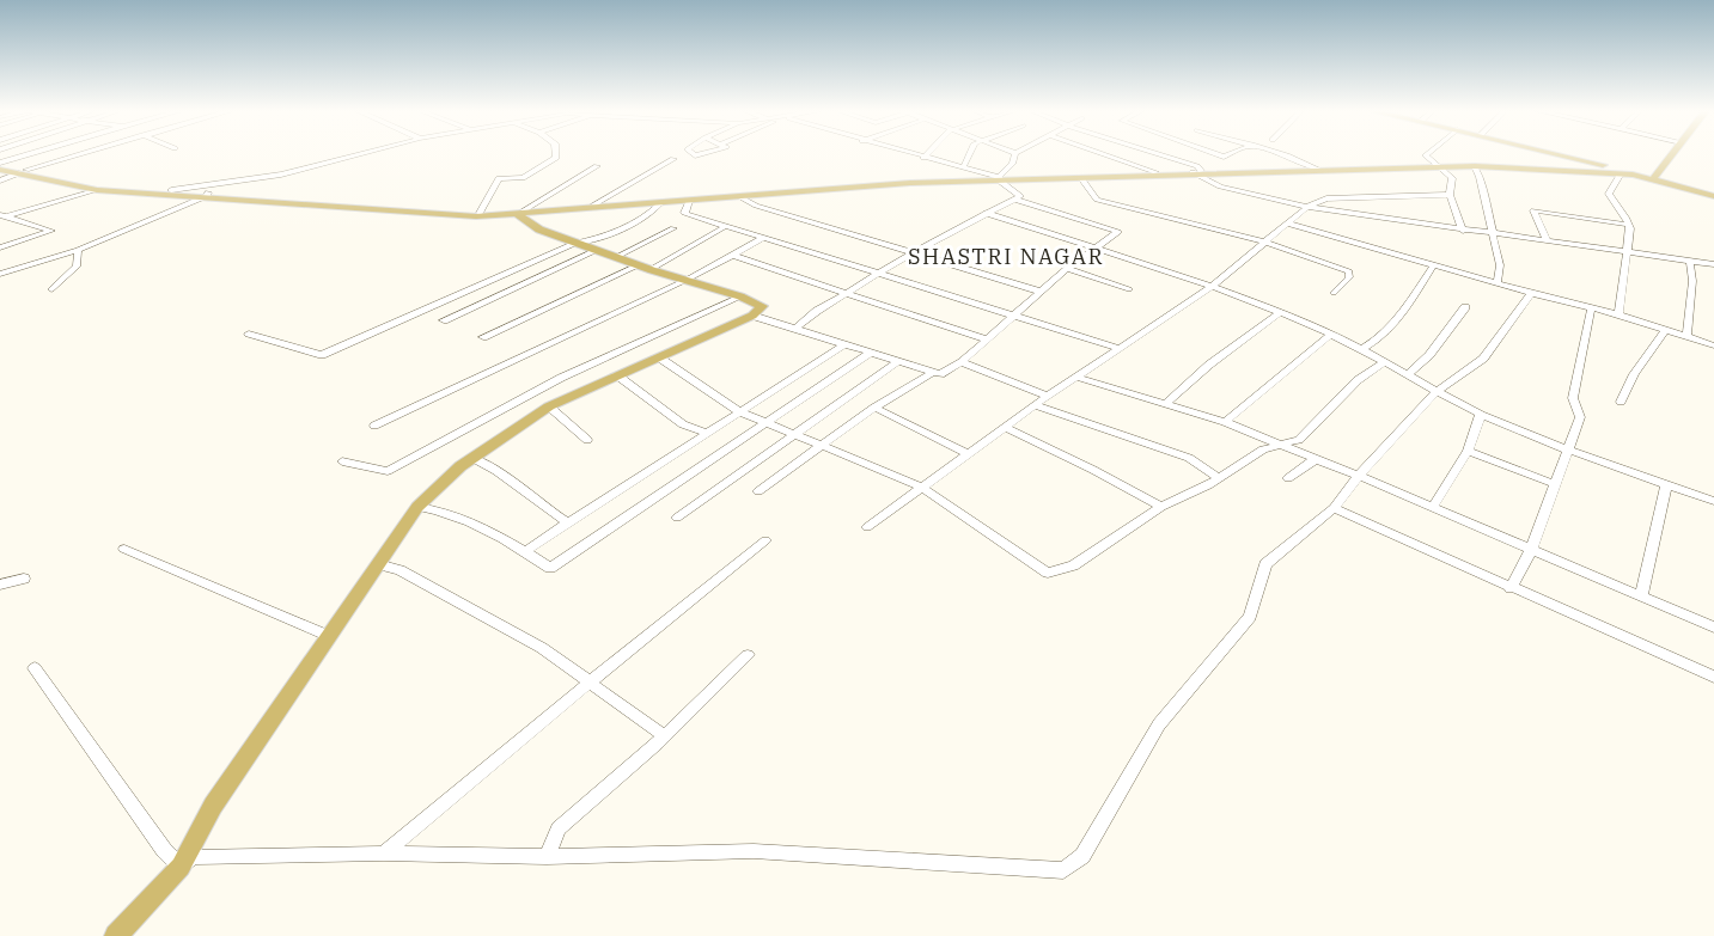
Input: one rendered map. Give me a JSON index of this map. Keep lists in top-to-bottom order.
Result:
{
  "districts": ["SHASTRI NAGAR"]
}
